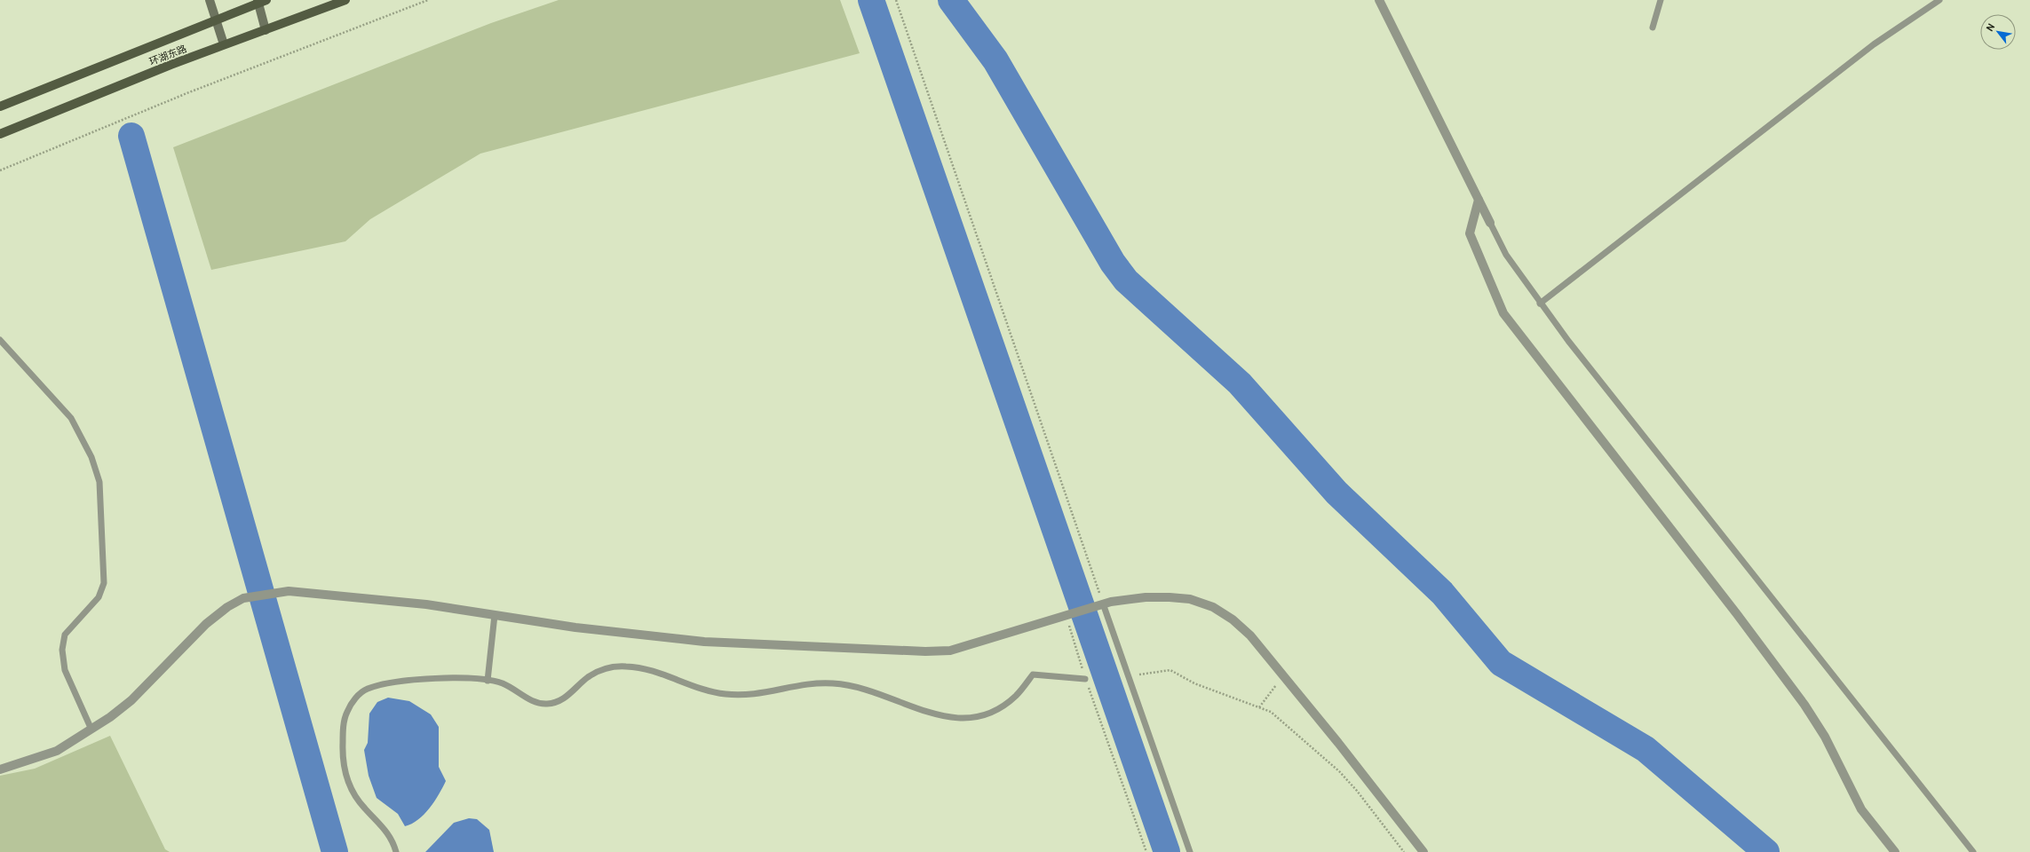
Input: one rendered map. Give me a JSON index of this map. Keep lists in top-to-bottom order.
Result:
{
  "streets": {
    "main road": ["环湖东路"]
  },
  "north": "top left"
}
